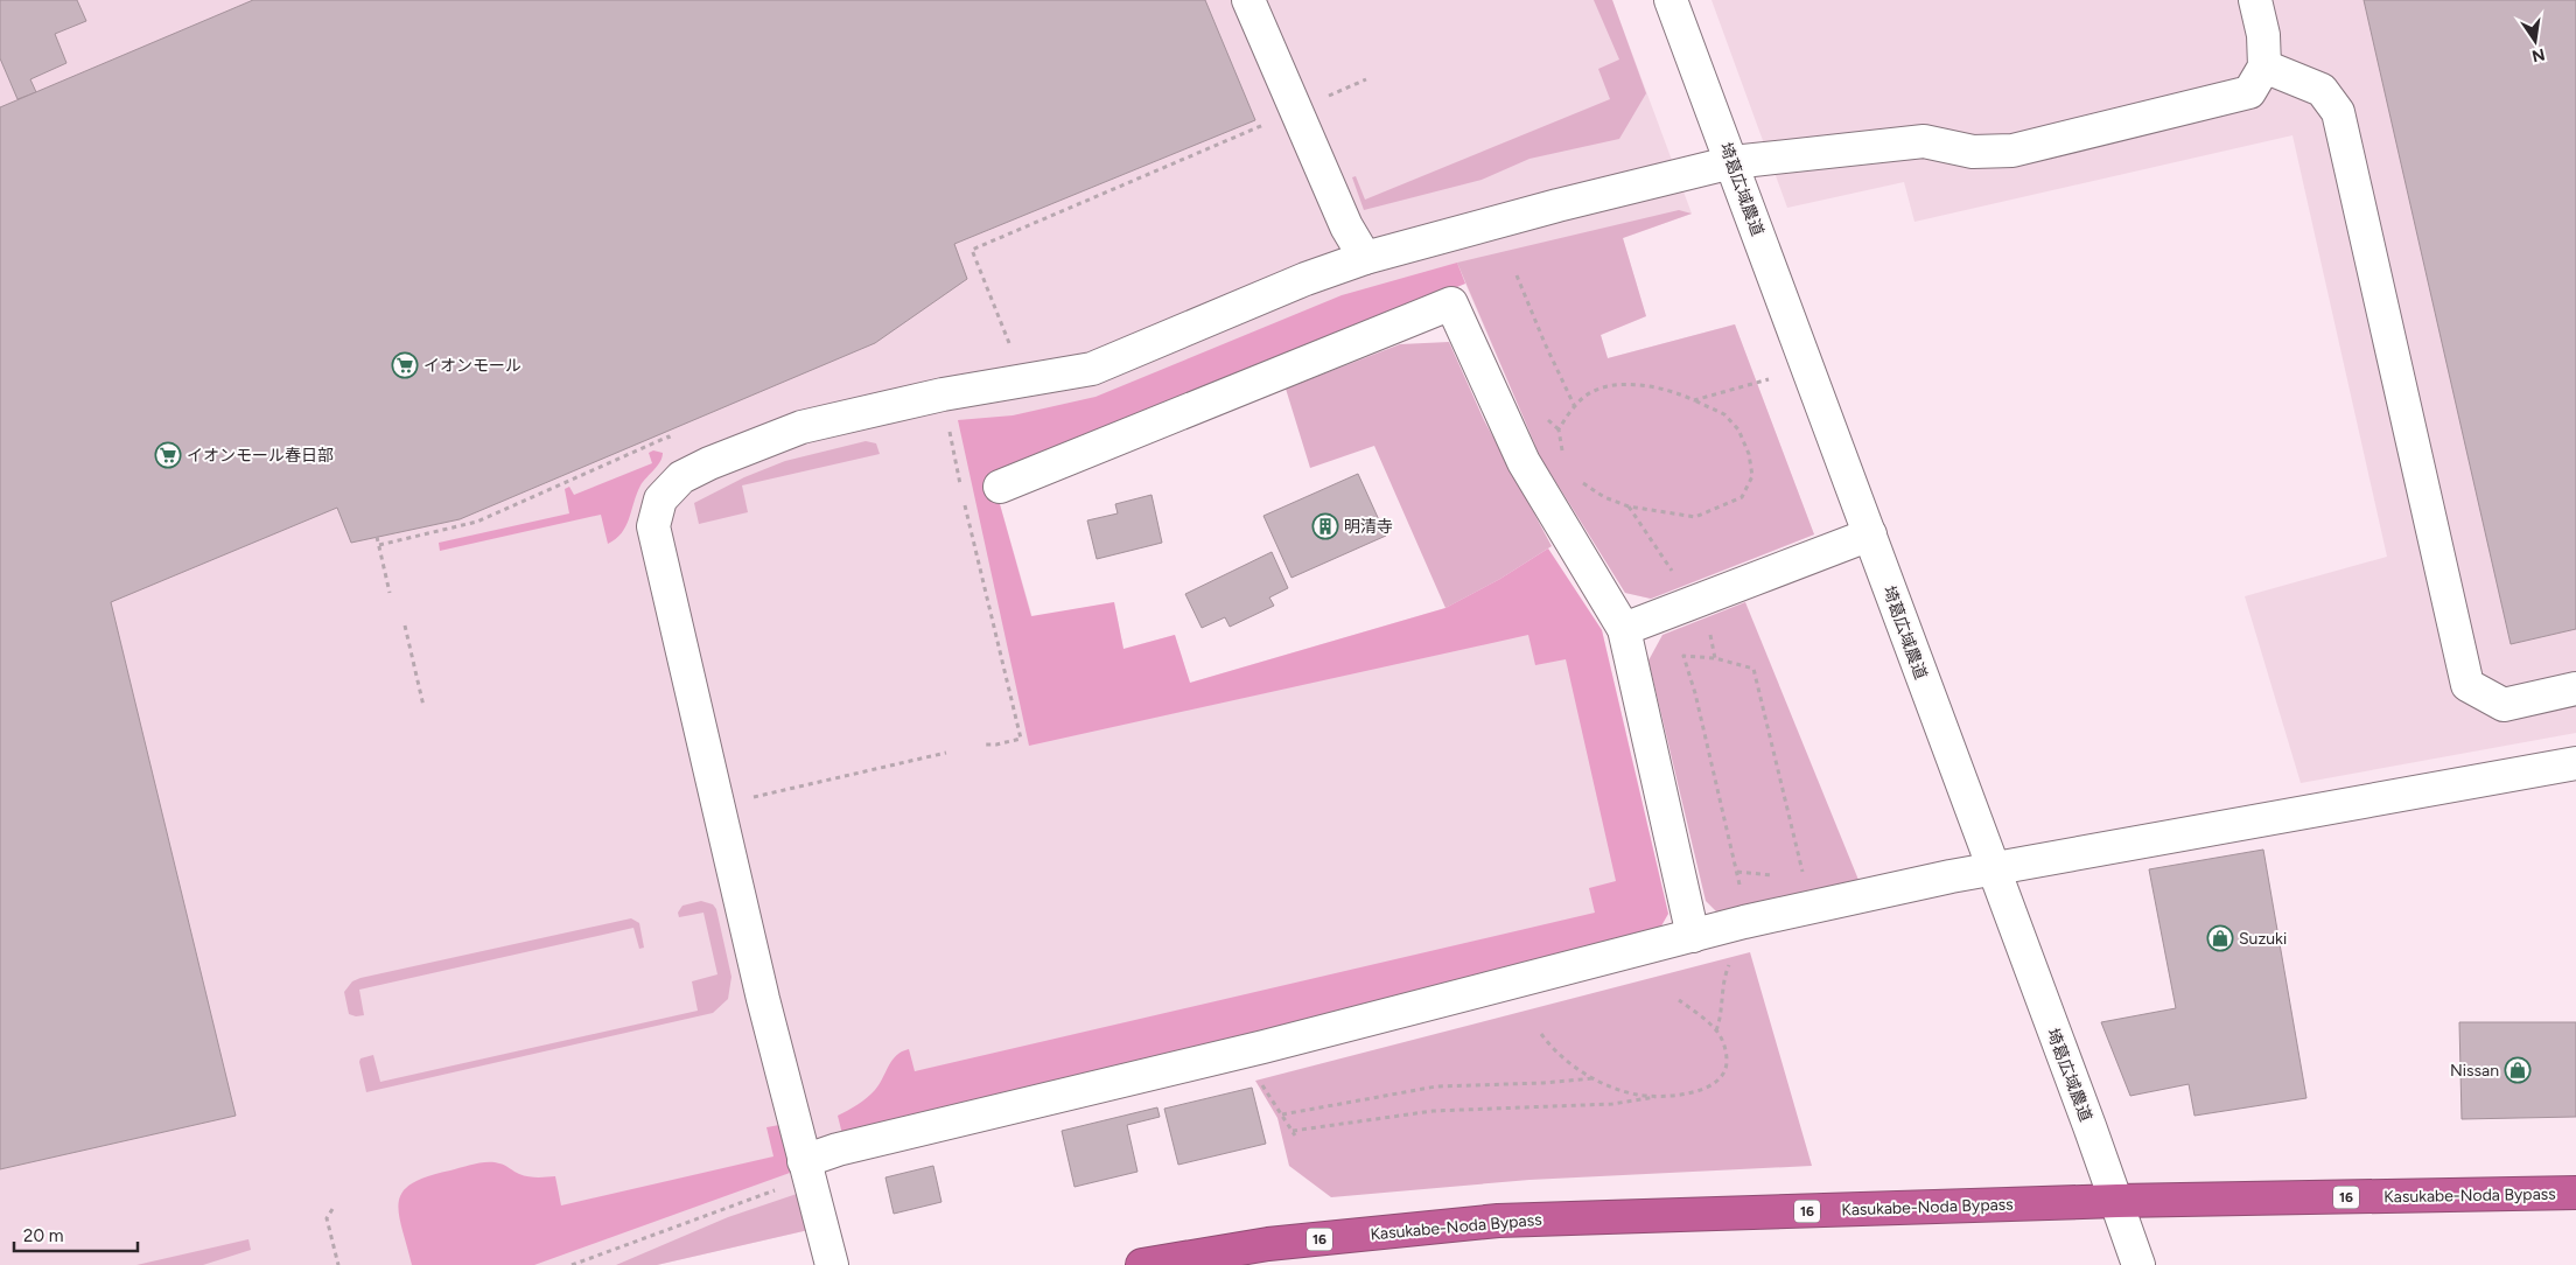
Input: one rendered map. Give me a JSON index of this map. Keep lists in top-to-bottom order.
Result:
{
  "streets": {
    "highway": ["Kasukabe-Noda Bypass", "16"],
    "street": ["埼葛広域農道"]
  },
  "crossings": [
    ["埼葛広域農道", "Kasukabe-Noda Bypass"]
  ],
  "places": {
    "supermarket": ["イオンモール", "イオンモール春日部"],
    "building": ["明清寺"],
    "shop": ["Suzuki", "Nissan"]
  },
  "scale_bar": "20 m",
  "north": "bottom"
}
